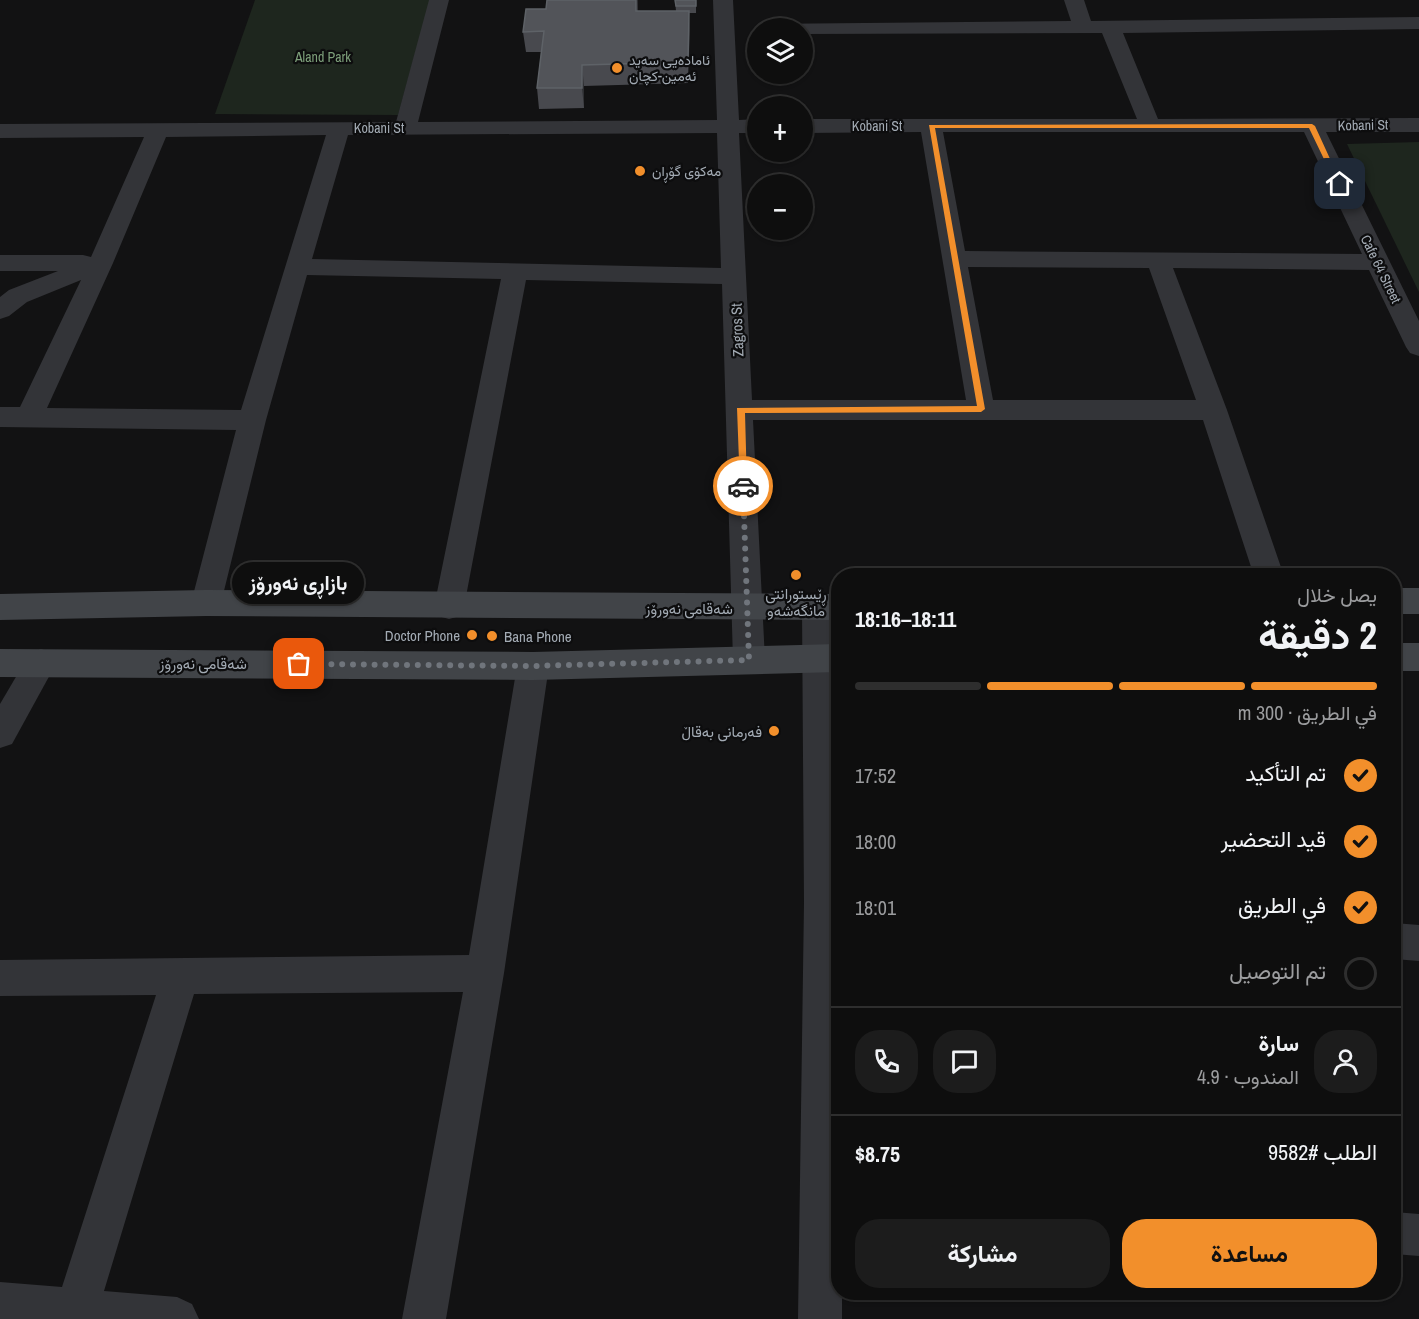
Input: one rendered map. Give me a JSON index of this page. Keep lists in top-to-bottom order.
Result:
{
  "streets": {
    "main road": ["شەقامی نەورۆز"],
    "street": ["Kobani St", "Cafe 64 Street", "Zagros St"]
  },
  "crossings": [
    ["Kobani St", "Cafe 64 Street"],
    ["Kobani St", "Zagros St"],
    ["Zagros St", "شەقامی نەورۆز"]
  ],
  "parks": ["Aland Park"],
  "places": [
    "ئامادەیی سەید ئەمین-کچان",
    "مەکۆی گۆڕان",
    "ڕێستورانتی مانگەشەو",
    "Doctor Phone",
    "Bana Phone",
    "بازاڕی نەورۆز",
    "فەرمانی بەقاڵ"
  ],
  "page": {
    "map_buttons": ["+", "−"],
    "bubble": "بازاڕی نەورۆز",
    "heading": ["2 دقيقة", "يصل خلال", "18:11–18:16"],
    "panel": [
      "سارة",
      "المندوب · 4.9",
      "الطلب #9582",
      "$8.75"
    ],
    "bar": "في الطريق · 300 m",
    "list": [
      ["تم التأكيد", "17:52"],
      ["قيد التحضير", "18:00"],
      ["في الطريق", "18:01"],
      "تم التوصيل"
    ],
    "buttons": ["مساعدة", "مشاركة"]
  }
}
